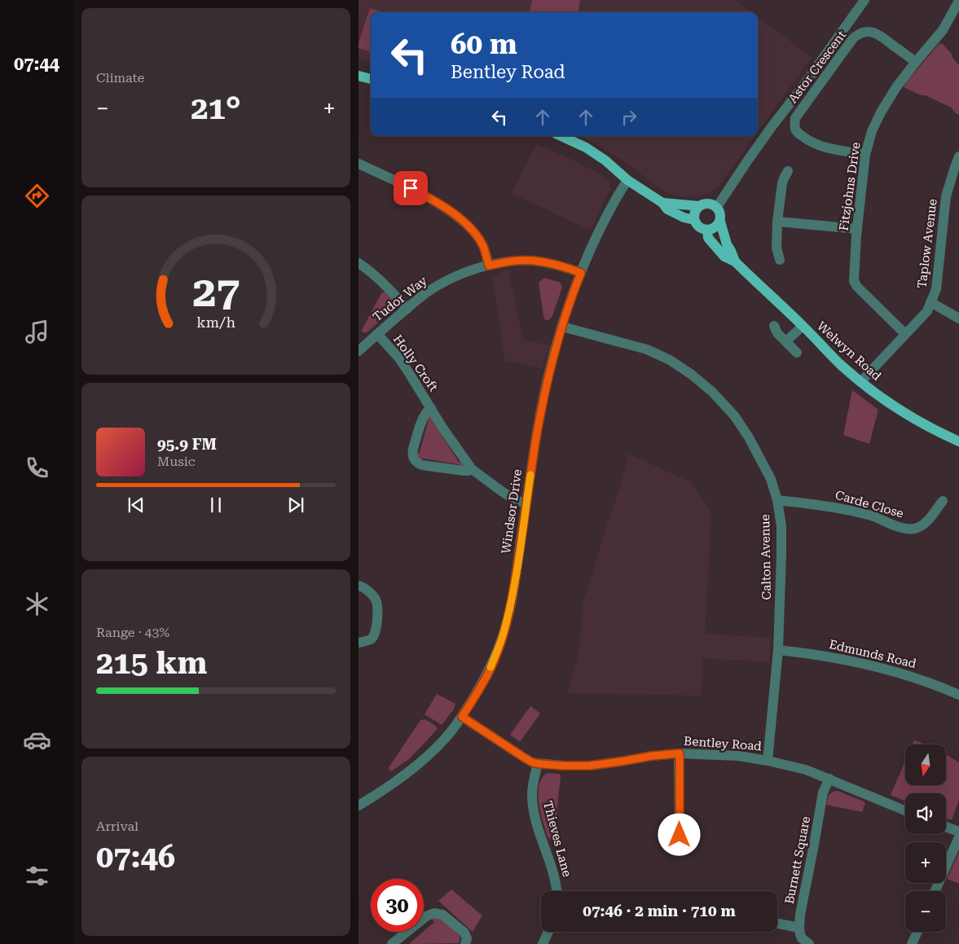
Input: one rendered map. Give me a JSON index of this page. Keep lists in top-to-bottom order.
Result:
{
  "streets": {
    "main road": ["Welwyn Road"],
    "street": [
      "Astor Crescent",
      "Fitzjohns Drive",
      "Taplow Avenue",
      "Tudor Way",
      "Holly Croft",
      "Carde Close",
      "Windsor Drive",
      "Calton Avenue",
      "Edmunds Road",
      "Bentley Road",
      "Thieves Lane",
      "Burnett Square"
    ]
  },
  "crossings": [
    ["Astor Crescent", "Fitzjohns Drive"],
    ["Fitzjohns Drive", "Taplow Avenue"],
    ["Taplow Avenue", "Welwyn Road"],
    ["Tudor Way", "Holly Croft"],
    ["Tudor Way", "Windsor Drive"],
    ["Holly Croft", "Windsor Drive"],
    ["Carde Close", "Calton Avenue"],
    ["Windsor Drive", "Calton Avenue"],
    ["Windsor Drive", "Bentley Road"],
    ["Calton Avenue", "Edmunds Road"],
    ["Calton Avenue", "Bentley Road"],
    ["Bentley Road", "Thieves Lane"],
    ["Bentley Road", "Burnett Square"]
  ],
  "north": "bottom",
  "page": {
    "tabs": "07:44",
    "tile": [
      "Climate",
      ["Range · 43%", "215 km"],
      ["Arrival", "07:46"]
    ],
    "turn": ["60 m", "Bentley Road"],
    "heat": ["−", "21°", "+"],
    "song": ["95.9 FM", "Music"],
    "map_buttons": ["+", "−"],
    "limit": "30",
    "trip": "07:46 · 2 min · 710 m",
    "gauge": ["27", "km/h"]
  }
}
